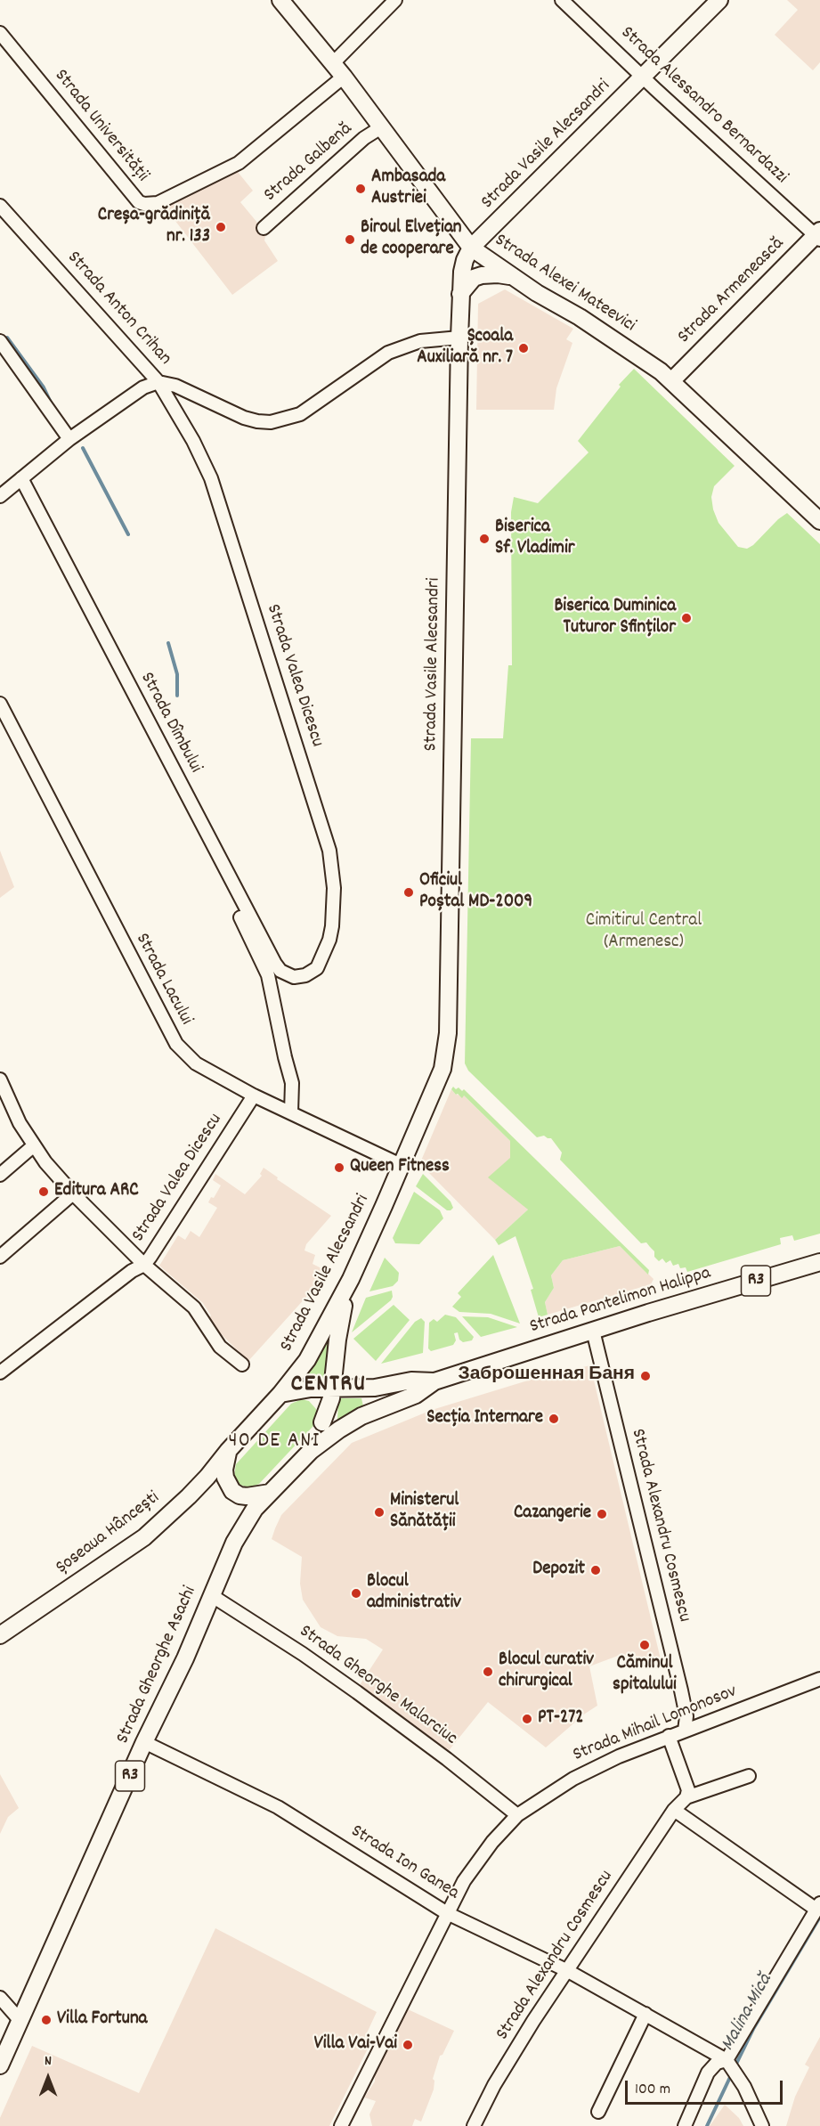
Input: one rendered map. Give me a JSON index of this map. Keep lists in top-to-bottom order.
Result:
{
  "streets": {
    "main road": [
      "Strada Vasile Alecsandri",
      "Strada Alexei Mateevici",
      "Strada Armenească",
      "R3",
      "Strada Pantelimon Halippa",
      "Șoseaua Hâncești",
      "Strada Gheorghe Asachi"
    ],
    "street": [
      "Strada Alessandro Bernardazzi",
      "Strada Universității",
      "Strada Galbenă",
      "Strada Anton Crihan",
      "Strada Valea Dicescu",
      "Strada Dîmbului",
      "Strada Lacului",
      "Strada Alexandru Cosmescu",
      "Strada Gheorghe Malarciuc",
      "Strada Mihail Lomonosov",
      "Strada Ion Ganea"
    ]
  },
  "crossings": [
    ["Strada Alessandro Bernardazzi", "Strada Vasile Alecsandri"],
    ["Strada Alessandro Bernardazzi", "Strada Armenească"],
    ["Strada Universității", "Strada Alexei Mateevici"],
    ["Strada Vasile Alecsandri", "Strada Alexei Mateevici"],
    ["Strada Vasile Alecsandri", "Strada Anton Crihan"],
    ["Strada Vasile Alecsandri", "Strada Lacului"],
    ["Strada Vasile Alecsandri", "R3"],
    ["Strada Vasile Alecsandri", "Șoseaua Hâncești"],
    ["Strada Galbenă", "Strada Alexei Mateevici"],
    ["Strada Alexei Mateevici", "Strada Armenească"],
    ["Strada Anton Crihan", "Strada Valea Dicescu"],
    ["Strada Valea Dicescu", "Strada Dîmbului"],
    ["Strada Valea Dicescu", "Strada Lacului"],
    ["R3", "Strada Pantelimon Halippa"],
    ["R3", "Strada Gheorghe Asachi"],
    ["Strada Pantelimon Halippa", "Strada Alexandru Cosmescu"],
    ["Strada Alexandru Cosmescu", "Strada Mihail Lomonosov"],
    ["Strada Alexandru Cosmescu", "Strada Ion Ganea"],
    ["Strada Gheorghe Asachi", "Strada Gheorghe Malarciuc"],
    ["Strada Gheorghe Asachi", "Strada Ion Ganea"],
    ["Strada Gheorghe Malarciuc", "Strada Mihail Lomonosov"],
    ["Strada Mihail Lomonosov", "Strada Ion Ganea"]
  ],
  "districts": ["CENTRU", "40 DE ANI"],
  "water": ["Malina Mică"],
  "parks": ["Cimitirul Central (Armenesc)"],
  "places": [
    "Ambasada Austriei",
    "Creșa-grădiniță nr. 133",
    "Biroul Elvețian de cooperare",
    "Școala Auxiliară nr. 7",
    "Biserica Sf. Vladimir",
    "Biserica Duminica Tuturor Sfinților",
    "Oficiul Poștal MD-2009",
    "Queen Fitness",
    "Editura ARC",
    "Заброшенная Баня",
    "Secția Internare",
    "Ministerul Sănătății",
    "Cazangerie",
    "Depozit",
    "Blocul administrativ",
    "Căminul spitalului",
    "Blocul curativ chirurgical",
    "PT-272",
    "Villa Fortuna",
    "Villa Vai-Vai"
  ],
  "scale_bar": "100 m",
  "north": "top"
}
